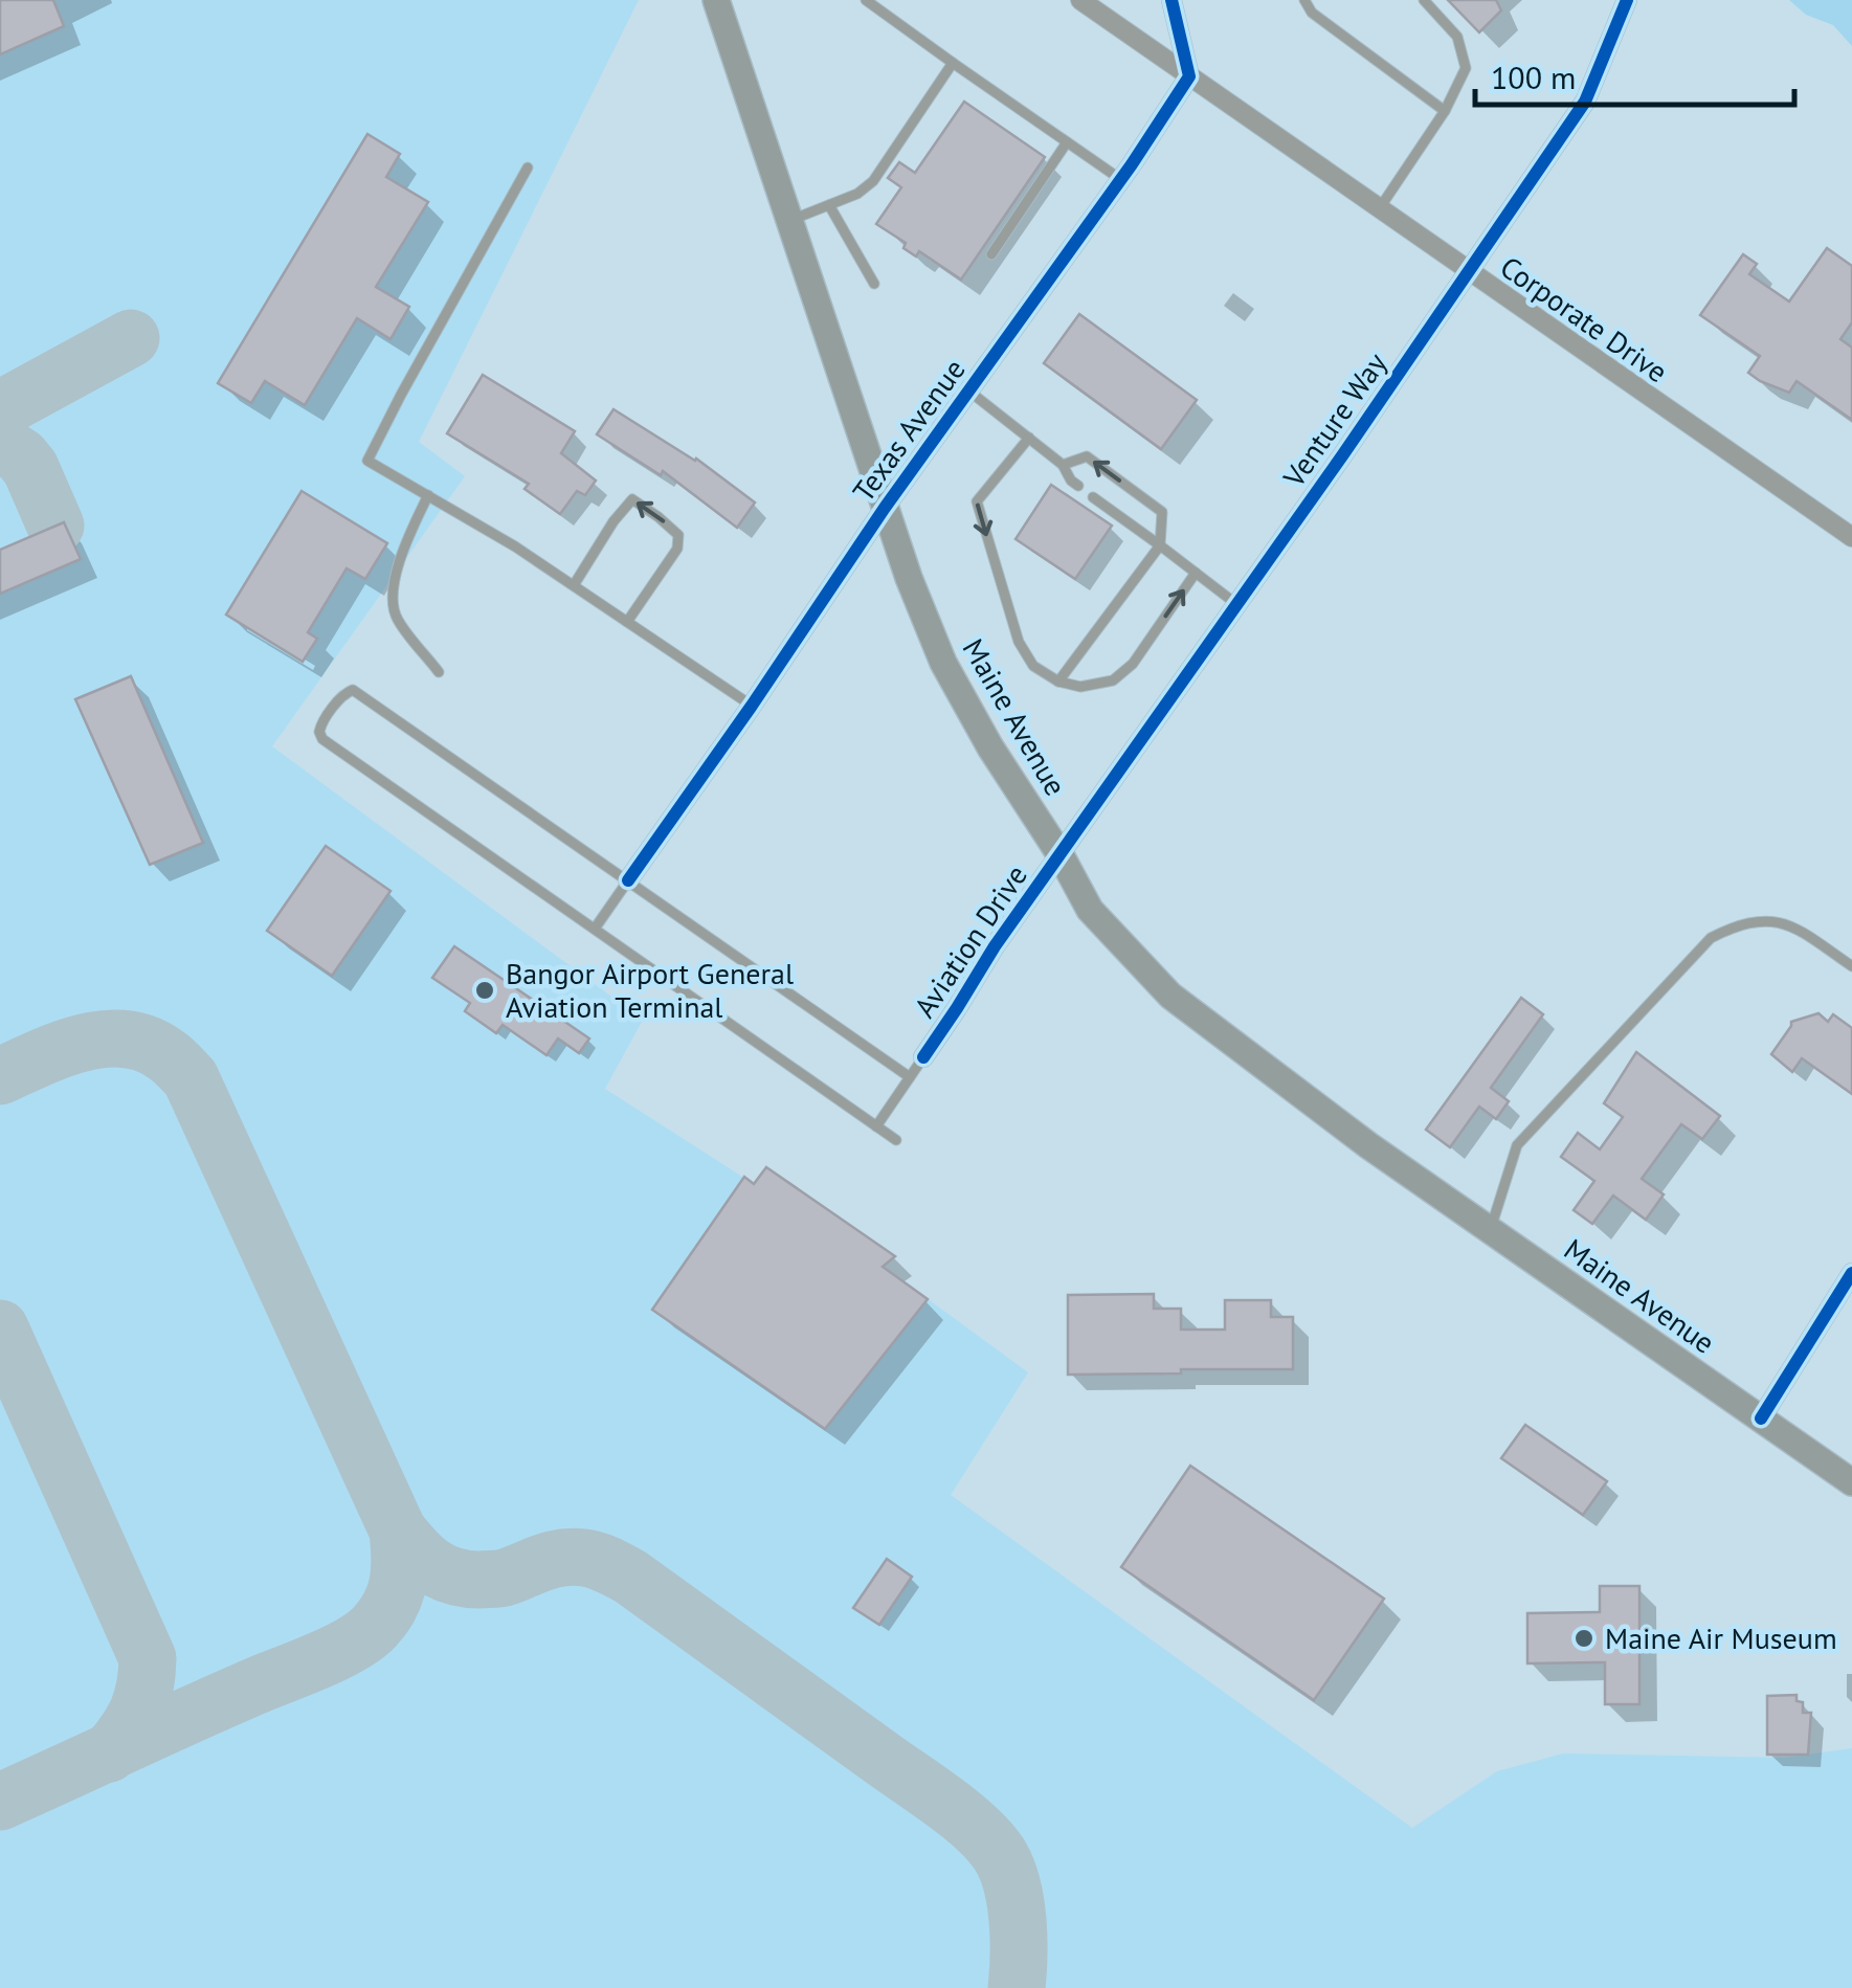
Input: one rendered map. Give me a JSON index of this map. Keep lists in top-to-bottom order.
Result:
{
  "streets": {
    "main road": ["Maine Avenue"],
    "street": [
      "Corporate Drive",
      "Venture Way",
      "Texas Avenue",
      "Aviation Drive"
    ]
  },
  "crossings": [
    ["Corporate Drive", "Venture Way"],
    ["Corporate Drive", "Texas Avenue"],
    ["Venture Way", "Maine Avenue"],
    ["Venture Way", "Aviation Drive"],
    ["Texas Avenue", "Maine Avenue"],
    ["Maine Avenue", "Aviation Drive"]
  ],
  "places": ["Bangor Airport General Aviation Terminal", "Maine Air Museum"],
  "scale_bar": "100 m"
}
